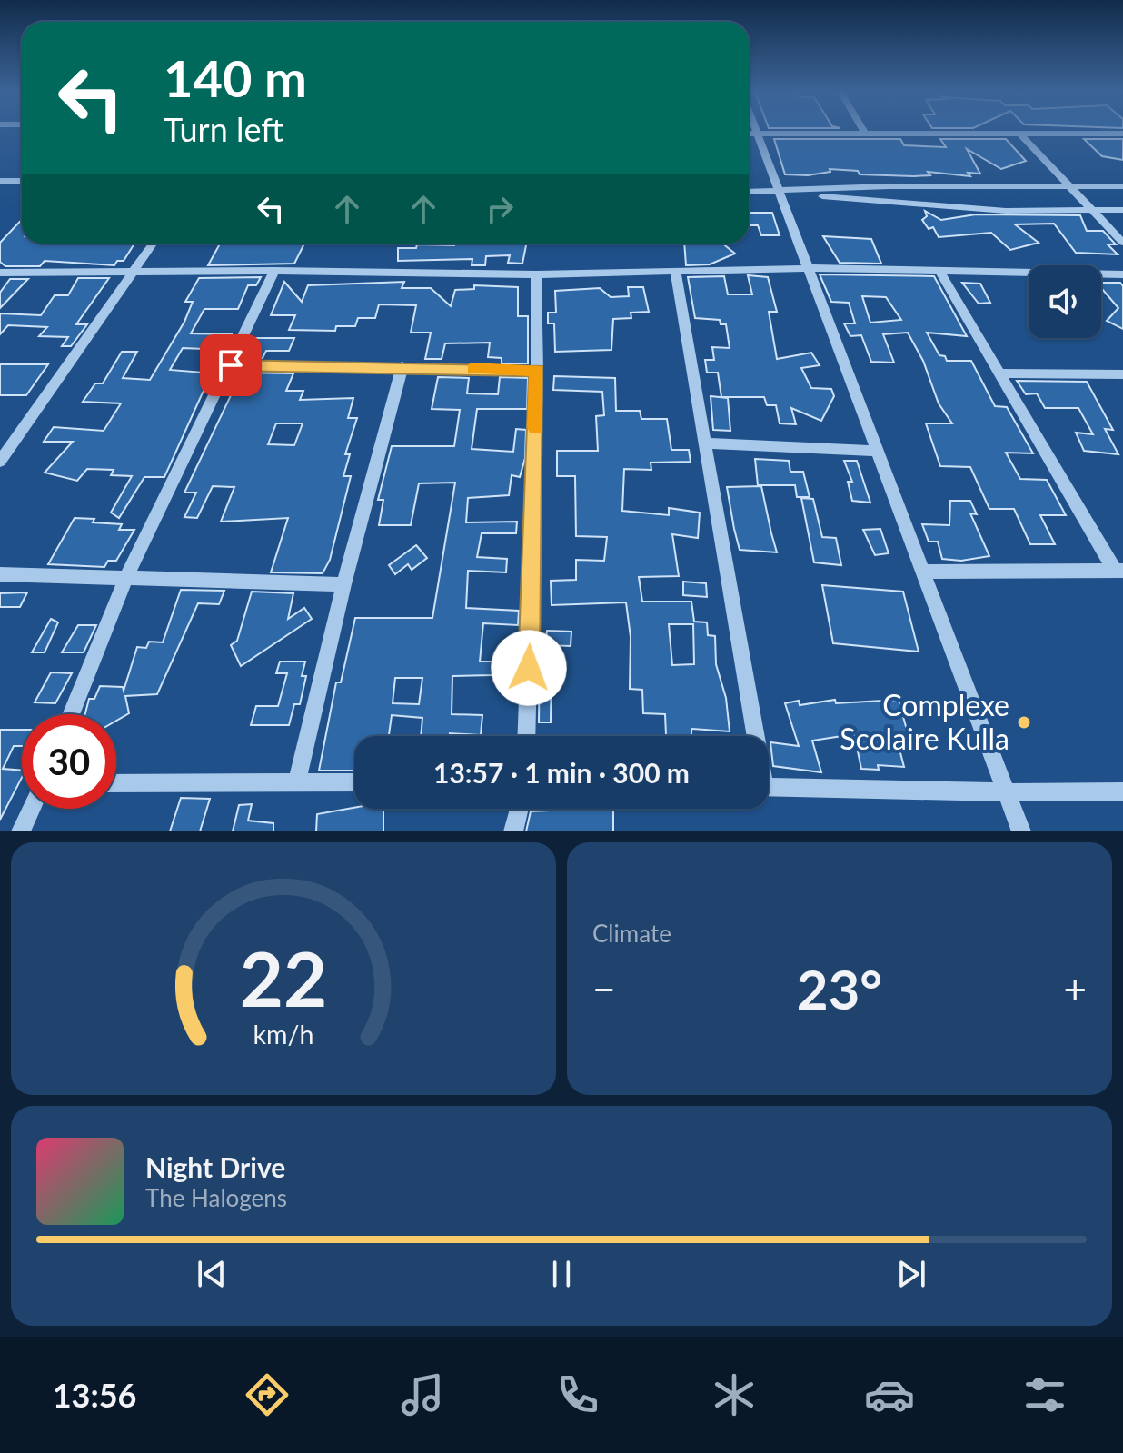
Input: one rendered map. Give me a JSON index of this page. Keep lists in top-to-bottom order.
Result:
{
  "places": ["Complexe Scolaire Kulla"],
  "page": {
    "turn": ["140 m", "Turn left"],
    "limit": "30",
    "trip": "13:57 · 1 min · 300 m",
    "tile": "Climate",
    "heat": ["−", "23°", "+"],
    "song": ["Night Drive", "The Halogens"],
    "tabs": "13:56",
    "gauge": ["22", "km/h"]
  }
}
